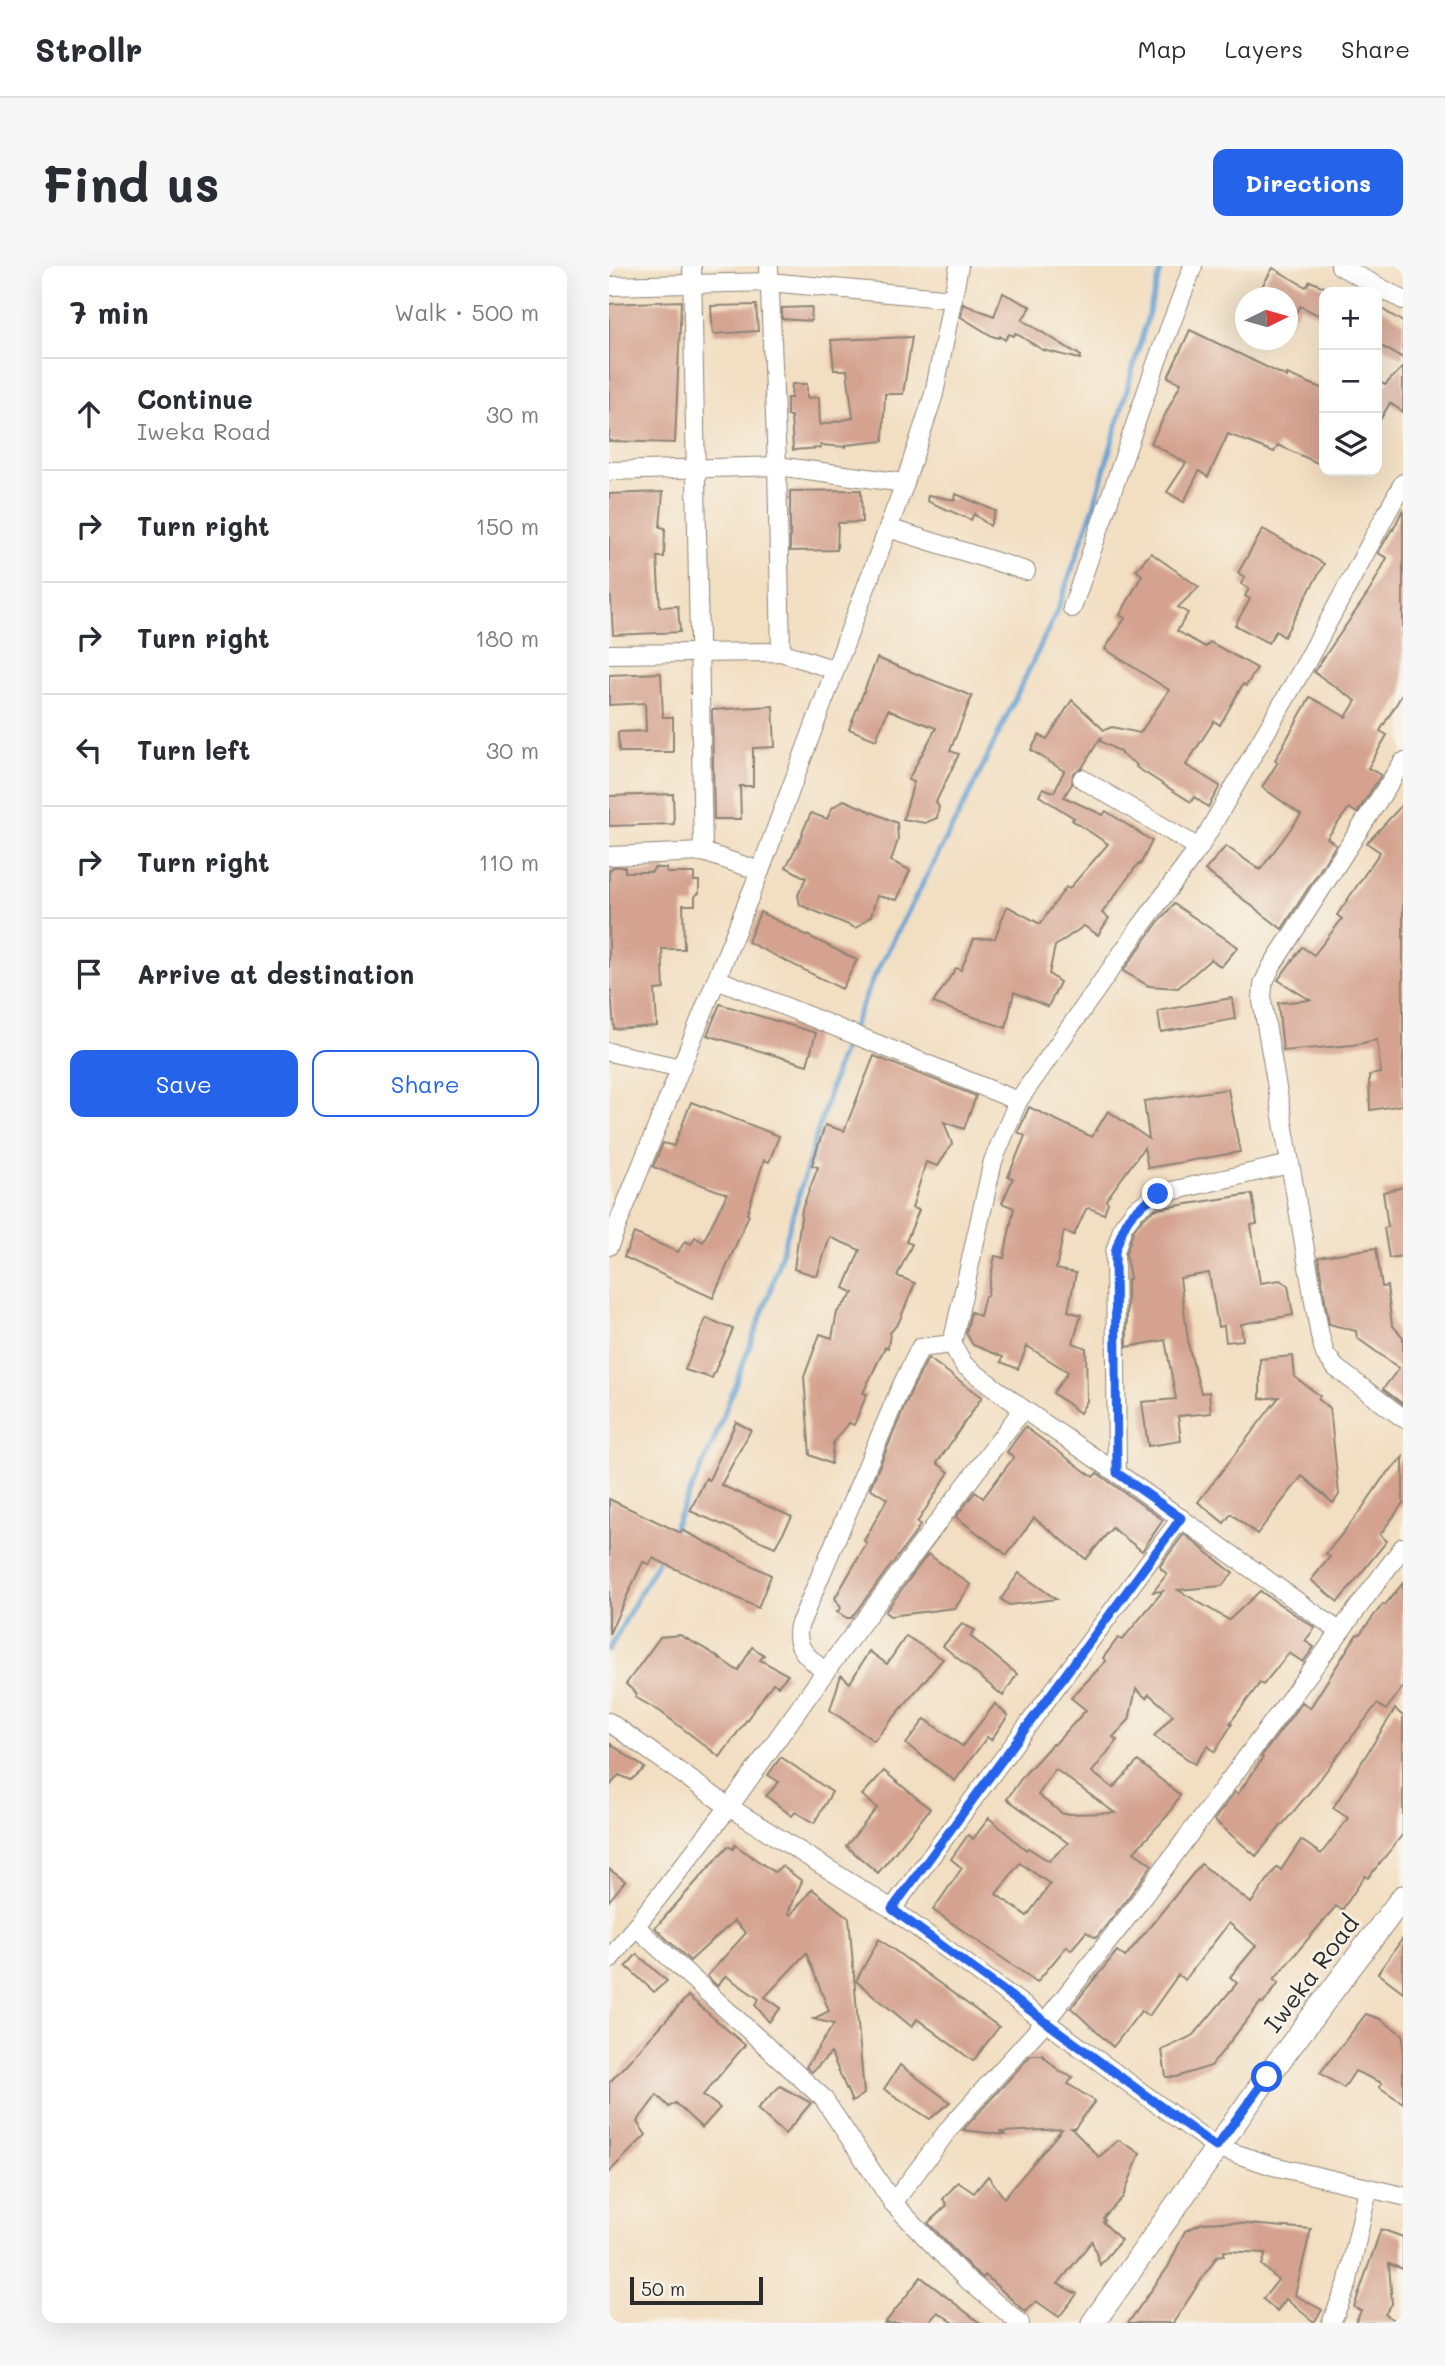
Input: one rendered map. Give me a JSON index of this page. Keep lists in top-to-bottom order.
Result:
{
  "streets": {
    "main road": ["Iweka Road"]
  },
  "scale_bar": "50 m",
  "north": "right",
  "page": {
    "header": "Strollr",
    "nav": ["Map", "Layers", "Share"],
    "buttons": [
      "Directions",
      ["Save", "Share"]
    ],
    "title": "Find us",
    "heading": ["7 min", "Walk · 500 m"],
    "map_buttons": ["+", "−"],
    "list": [
      ["Continue", "Iweka Road", "30 m"],
      ["Turn right", "150 m"],
      ["Turn right", "180 m"],
      ["Turn left", "30 m"],
      ["Turn right", "110 m"],
      "Arrive at destination"
    ],
    "scale": "50 m"
  }
}
